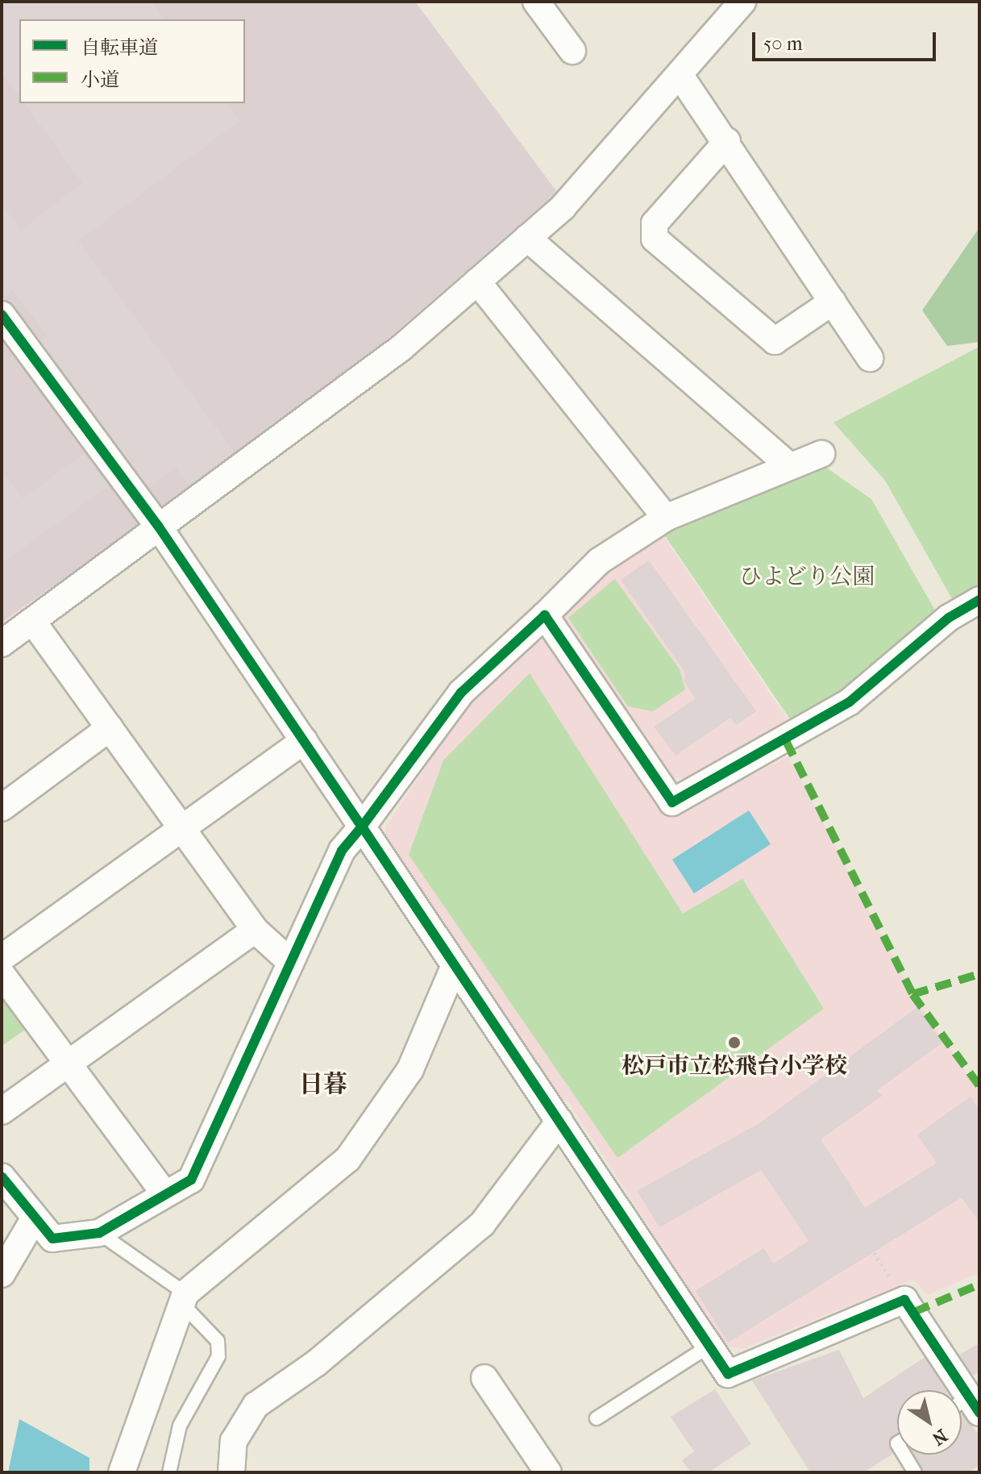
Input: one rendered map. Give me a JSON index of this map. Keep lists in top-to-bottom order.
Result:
{
  "districts": ["日暮"],
  "parks": ["ひよどり公園"],
  "places": ["松戸市立松飛台小学校"],
  "legend": ["自転車道", "小道"],
  "scale_bar": "50 m",
  "north": "bottom right"
}
